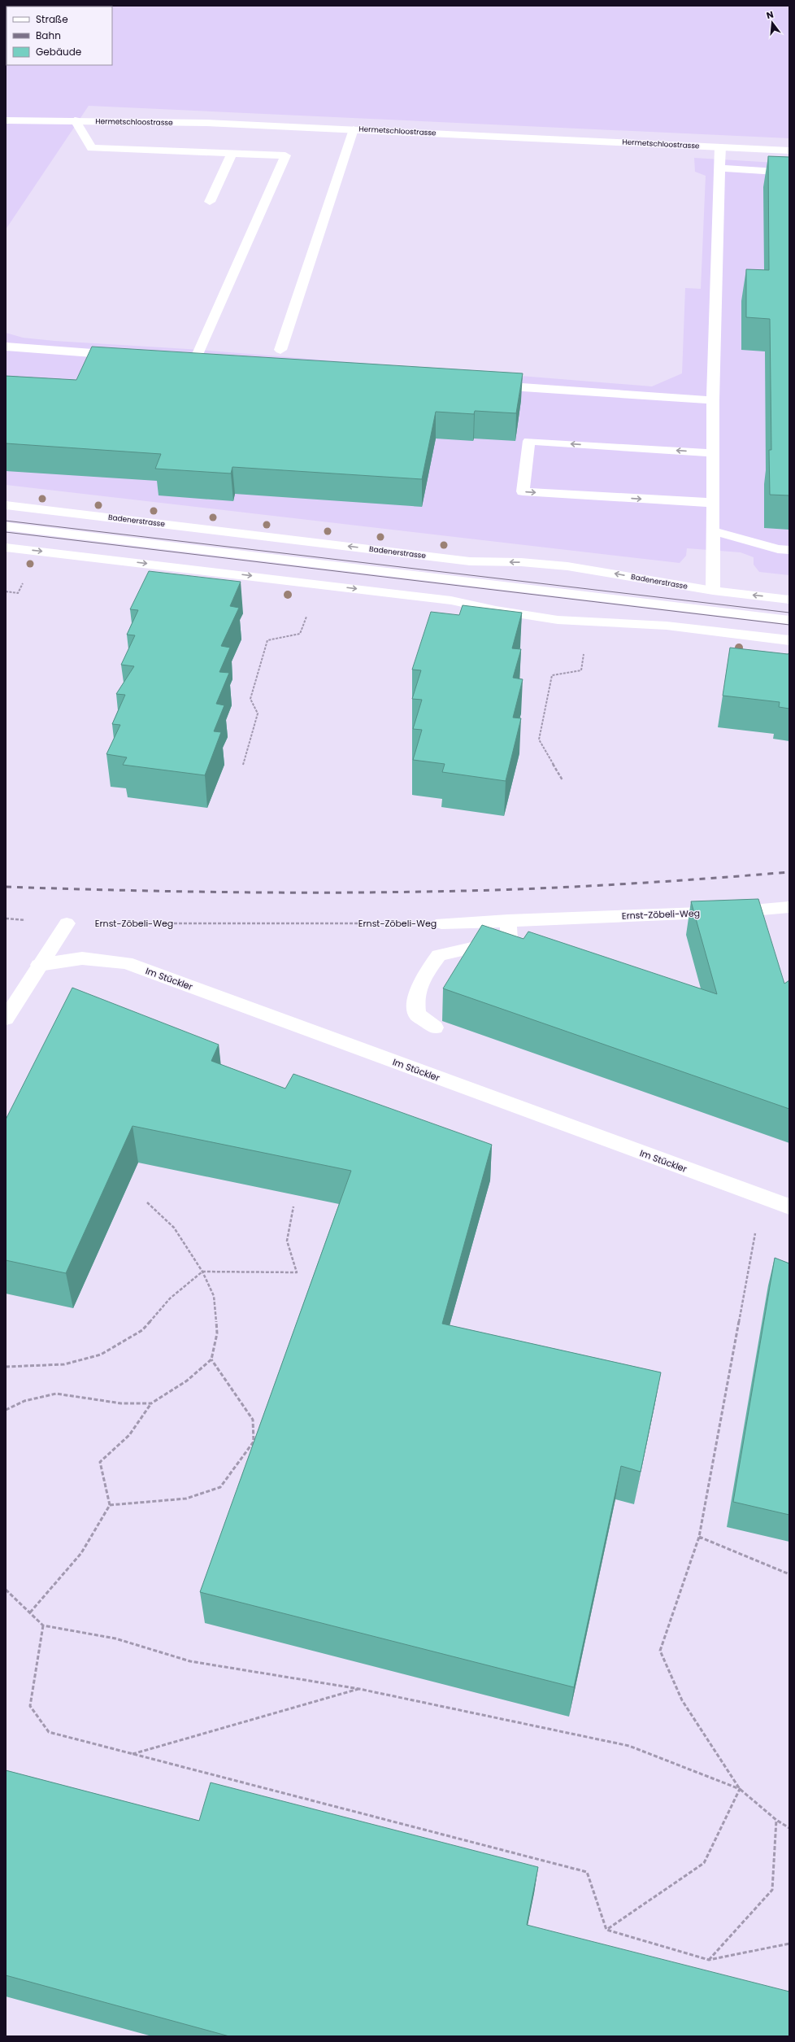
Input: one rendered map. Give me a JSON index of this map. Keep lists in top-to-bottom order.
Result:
{
  "streets": {
    "street": [
      "Hermetschloostrasse",
      "Badenerstrasse",
      "Ernst-Zöbeli-Weg",
      "Im Stückler"
    ]
  },
  "legend": ["Straße", "Bahn", "Gebäude"],
  "north": "top"
}
